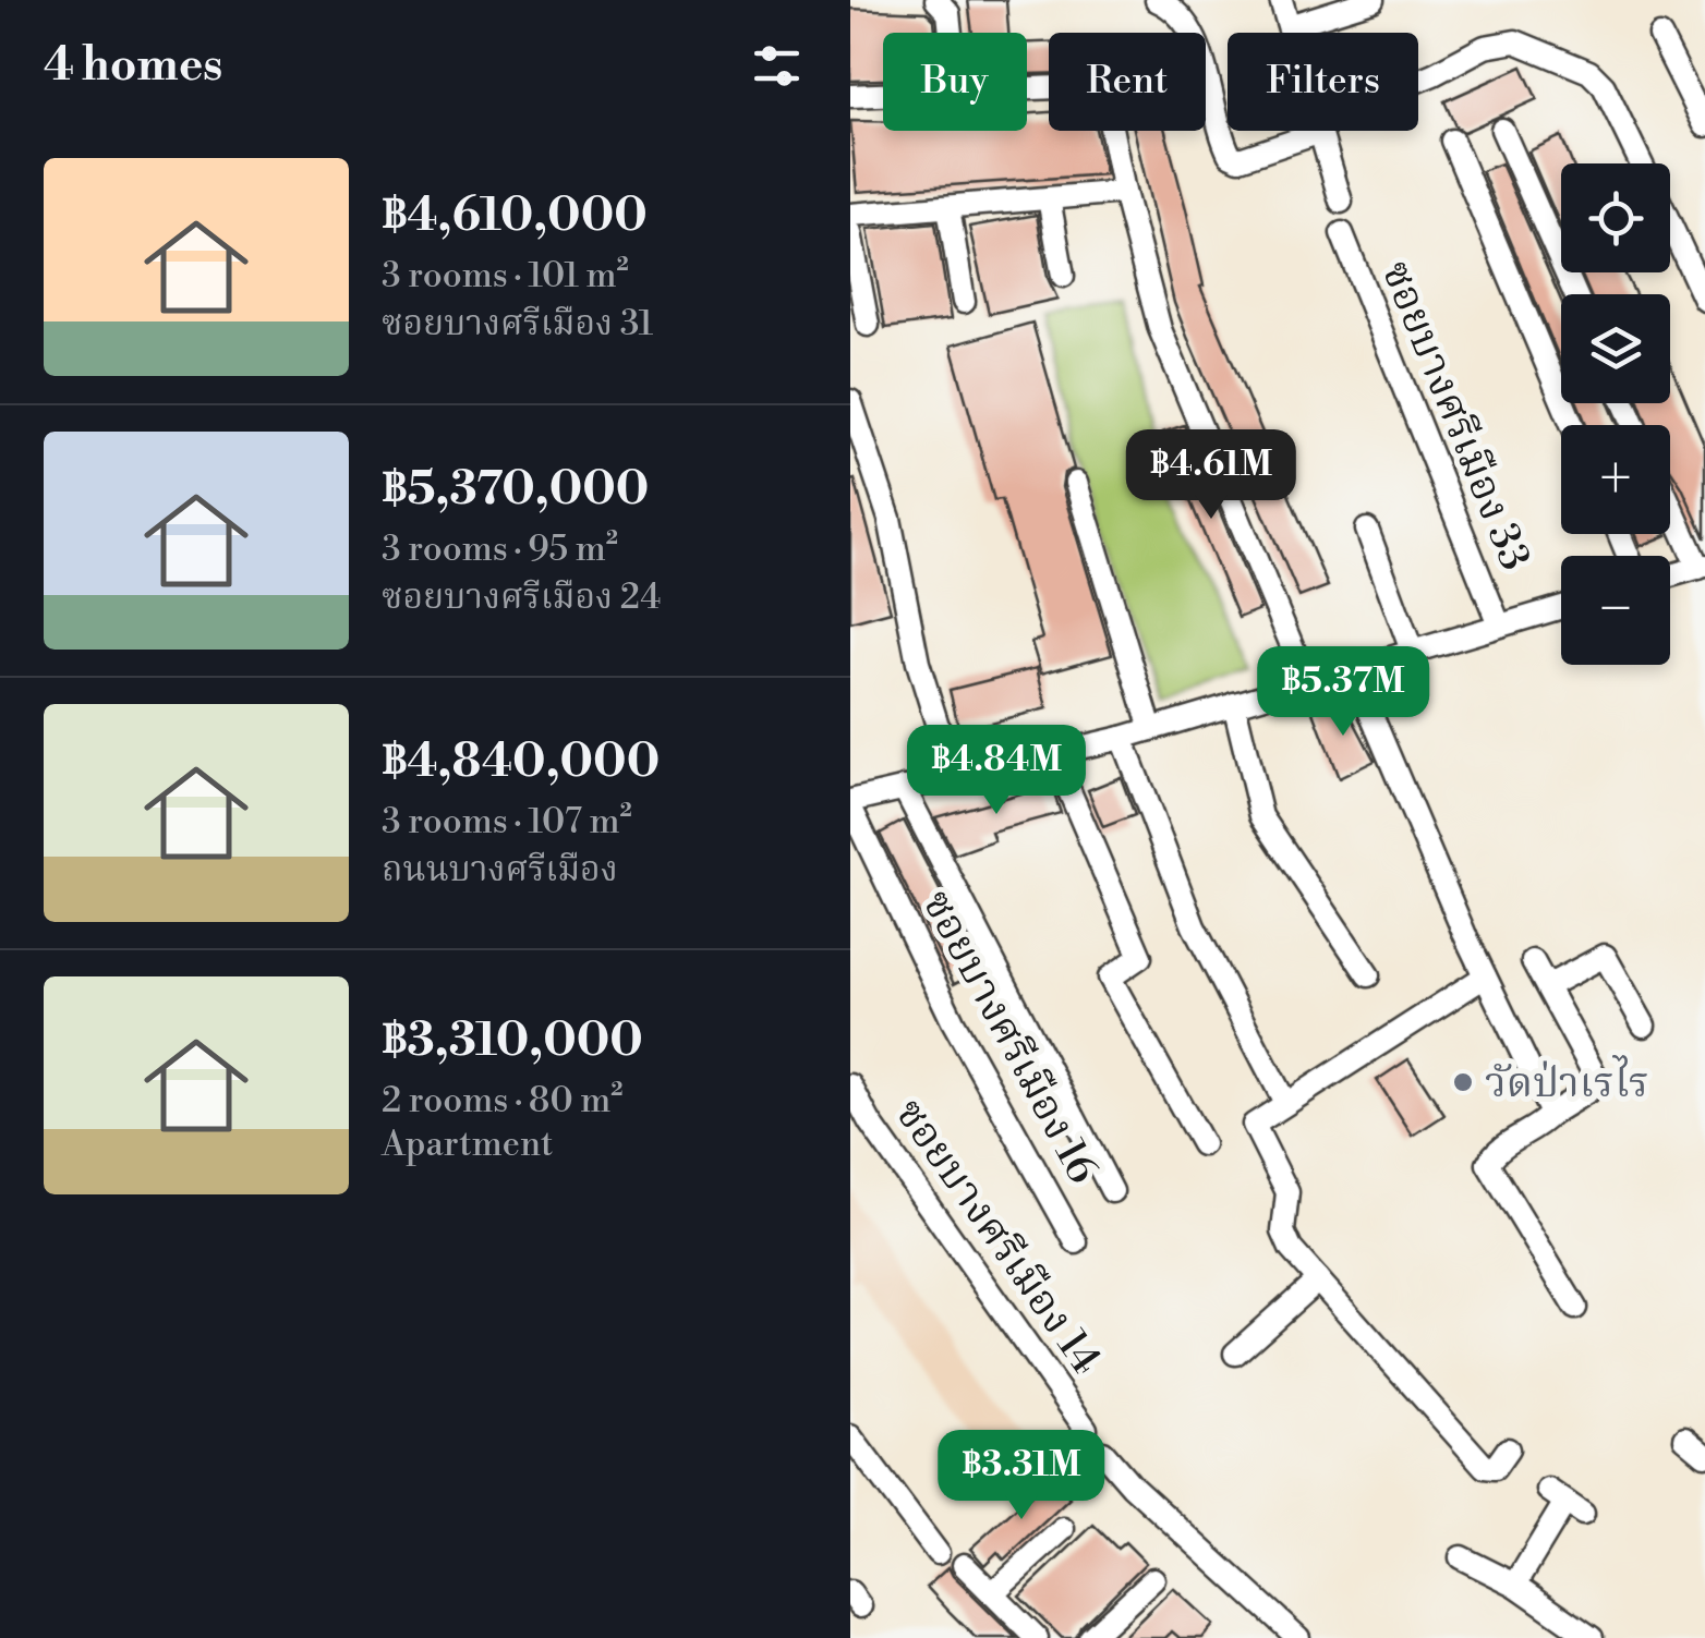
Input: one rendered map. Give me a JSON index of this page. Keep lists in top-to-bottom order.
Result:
{
  "streets": {
    "street": ["ซอยบางศรีเมือง 33", "ซอยบางศรีเมือง 16", "ซอยบางศรีเมือง 14"]
  },
  "places": ["วัดป่าเรไร"],
  "page": {
    "heading": "4 homes",
    "chip": ["Buy", "Rent", "Filters"],
    "list": [
      {
        "name": "฿4,610,000",
        "note": "3 rooms · 101 m² · ซอยบางศรีเมือง 31"
      },
      {
        "name": "฿5,370,000",
        "note": "3 rooms · 95 m² · ซอยบางศรีเมือง 24"
      },
      {
        "name": "฿4,840,000",
        "note": "3 rooms · 107 m² · ถนนบางศรีเมือง"
      },
      {
        "name": "฿3,310,000",
        "note": "2 rooms · 80 m² · Apartment"
      }
    ],
    "map_buttons": ["+", "−"],
    "price": [
      "฿4.61M",
      "฿5.37M",
      "฿4.84M",
      "฿3.31M"
    ]
  }
}
